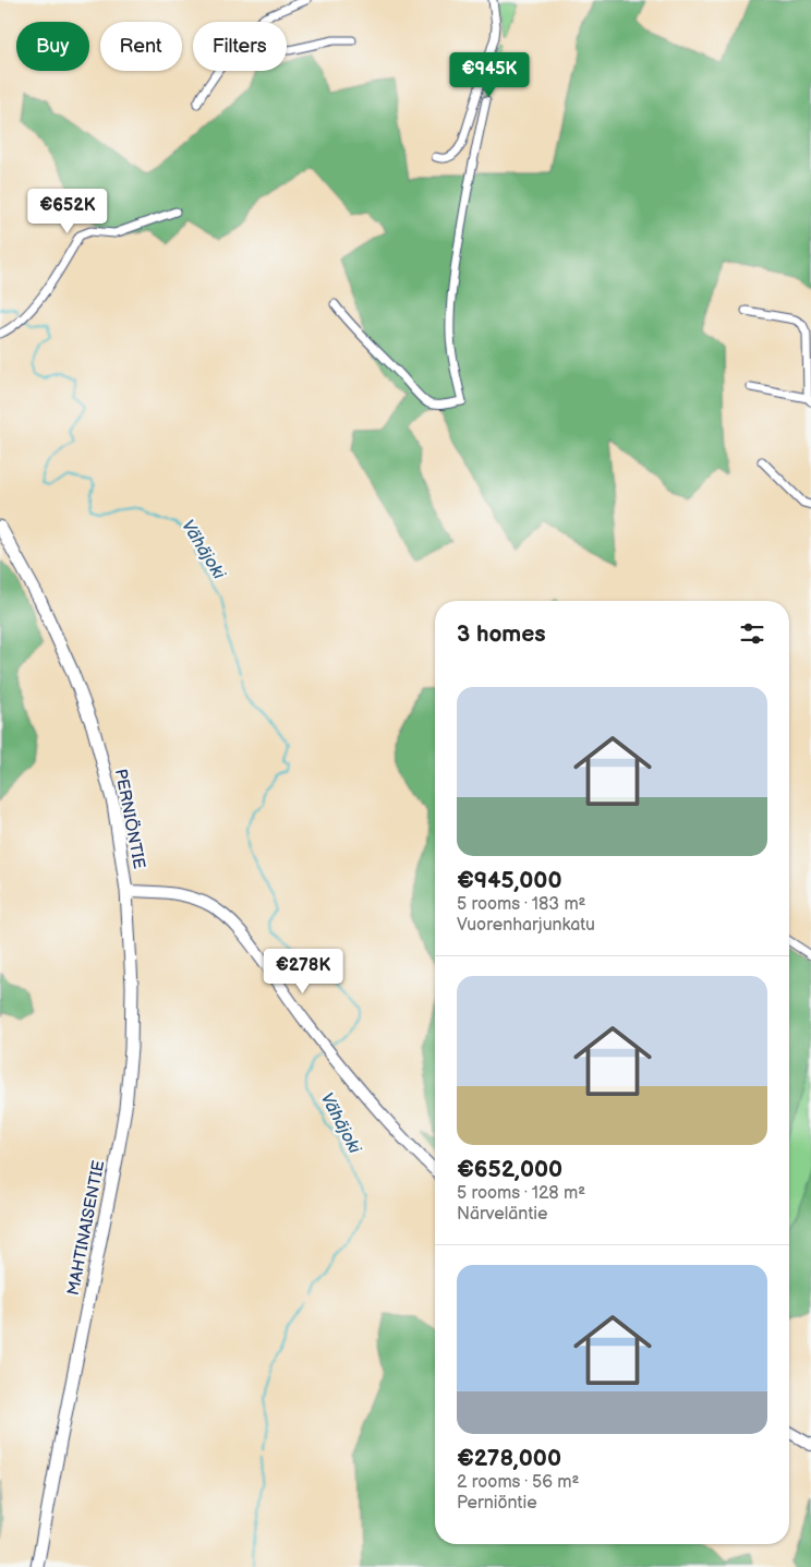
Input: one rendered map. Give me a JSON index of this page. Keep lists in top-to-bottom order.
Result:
{
  "streets": {
    "main road": ["PERNIÖNTIE", "MAHTINAISENTIE"]
  },
  "crossings": [
    ["PERNIÖNTIE", "MAHTINAISENTIE"]
  ],
  "water": ["Vähäjoki"],
  "page": {
    "chip": ["Buy", "Rent", "Filters"],
    "price": ["€945K", "€652K", "€278K"],
    "heading": "3 homes",
    "list": [
      {
        "name": "€945,000",
        "note": "5 rooms · 183 m² · Vuorenharjunkatu"
      },
      {
        "name": "€652,000",
        "note": "5 rooms · 128 m² · Närveläntie"
      },
      {
        "name": "€278,000",
        "note": "2 rooms · 56 m² · Perniöntie"
      }
    ]
  }
}
